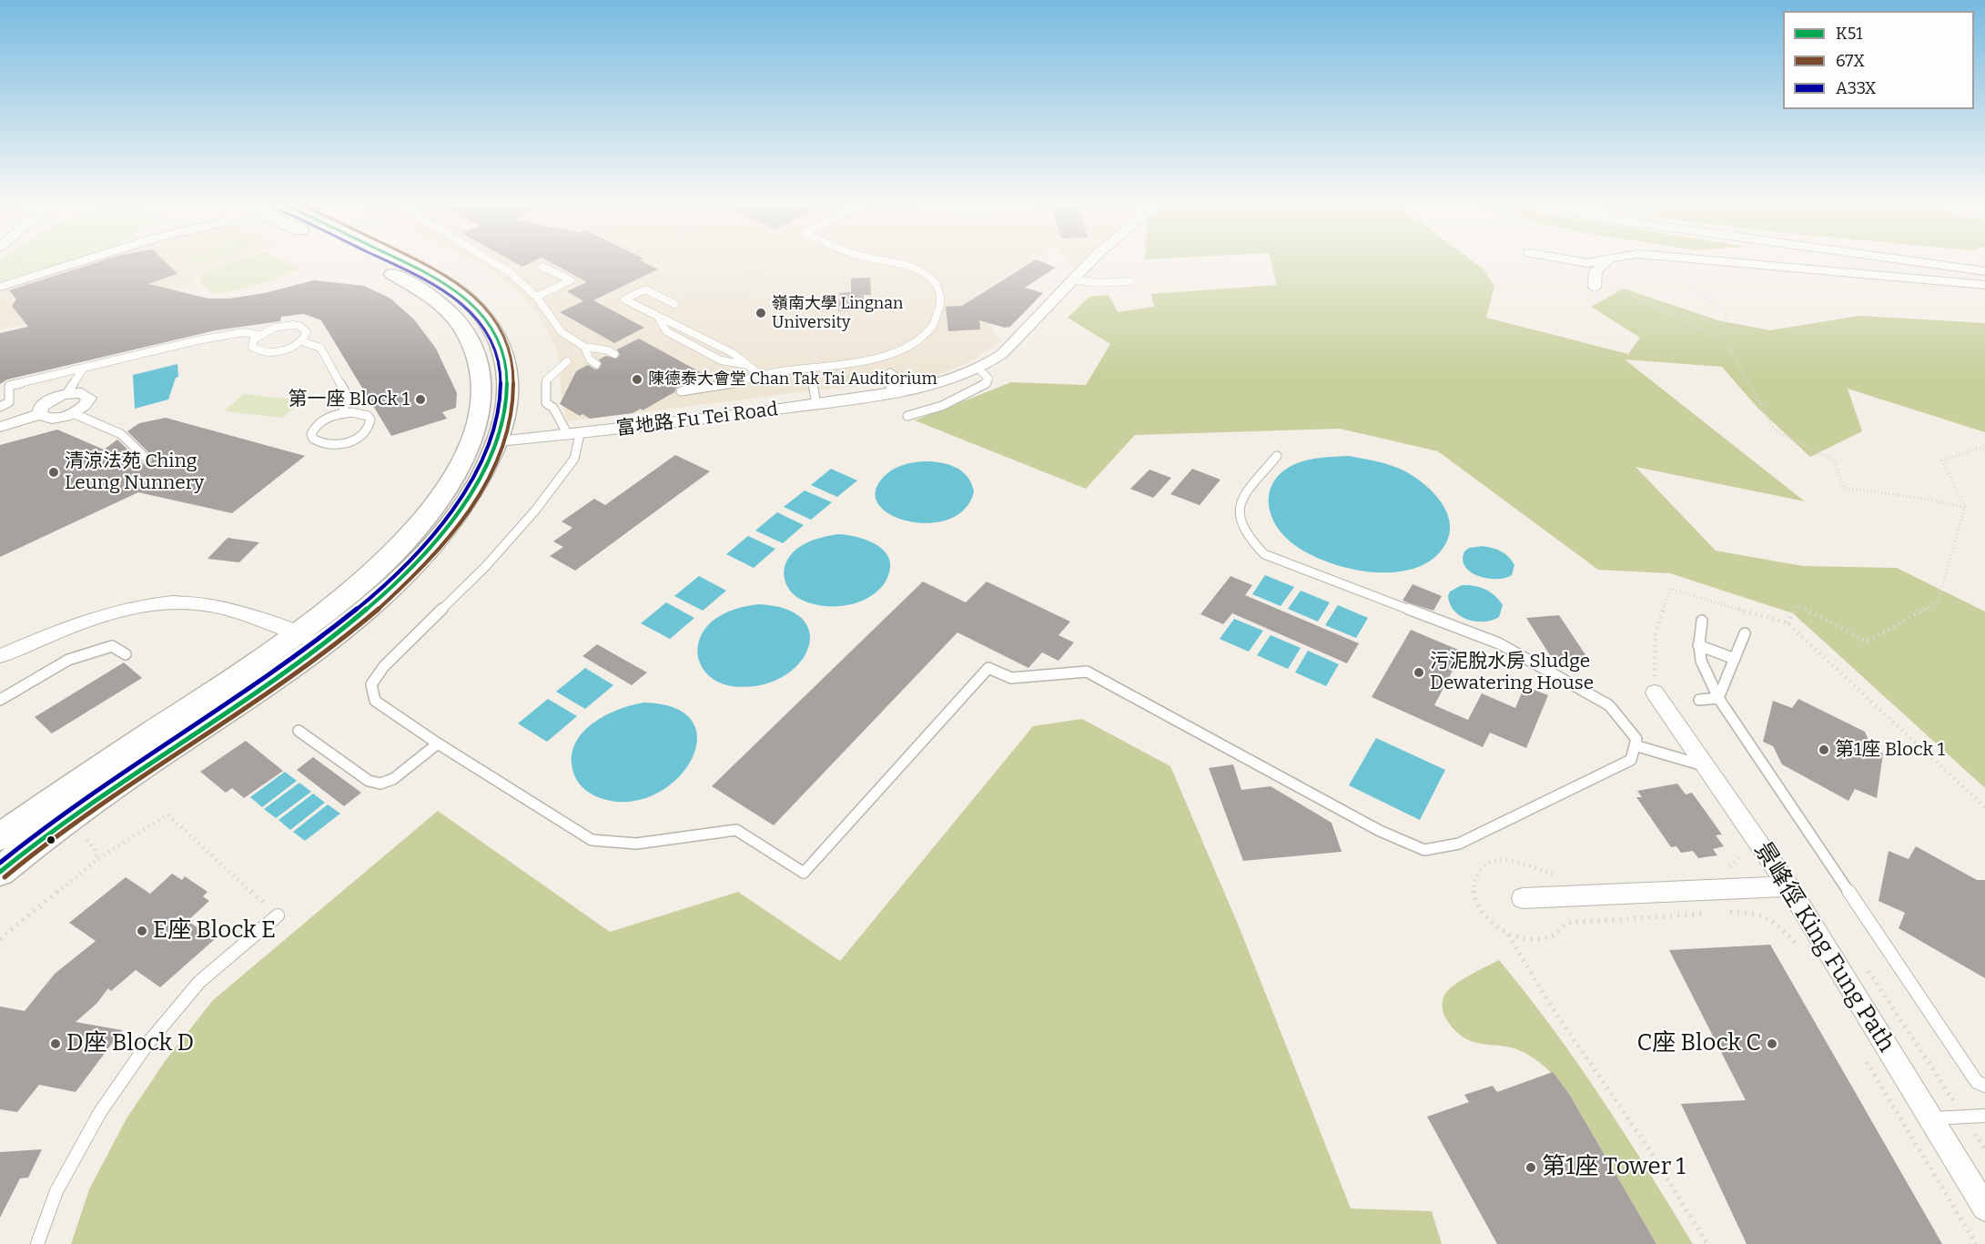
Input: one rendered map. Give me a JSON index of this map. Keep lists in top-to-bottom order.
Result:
{
  "streets": {
    "street": ["富地路 Fu Tei Road", "景峰徑 King Fung Path"]
  },
  "places": [
    "嶺南大學 Lingnan University",
    "陳德泰大會堂 Chan Tak Tai Auditorium",
    "第一座 Block 1",
    "清涼法苑 Ching Leung Nunnery",
    "污泥脫水房 Sludge Dewatering House",
    "第1座 Block 1",
    "E座 Block E",
    "D座 Block D",
    "C座 Block C",
    "第1座 Tower 1"
  ],
  "lines": ["transit line K51", "transit line 67X", "transit line A33X"],
  "legend": ["K51", "67X", "A33X"]
}
